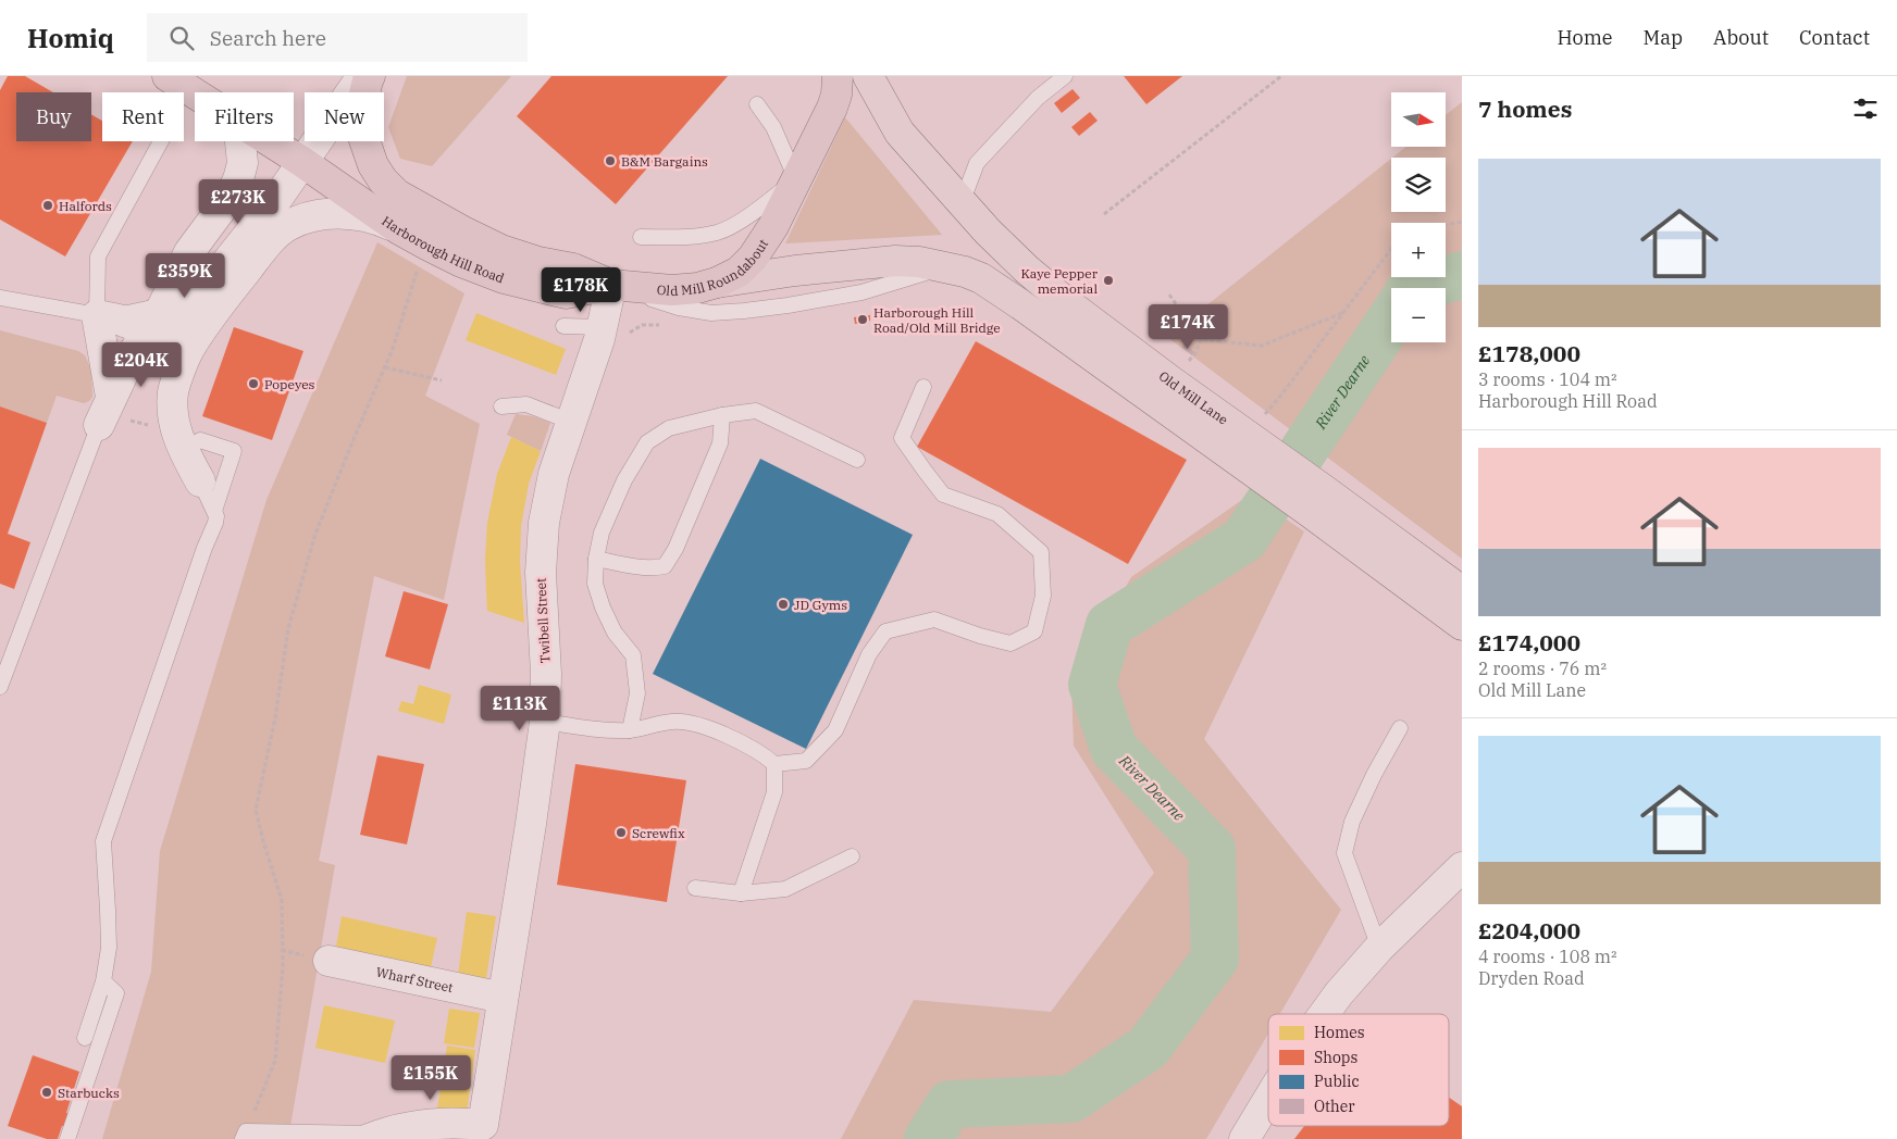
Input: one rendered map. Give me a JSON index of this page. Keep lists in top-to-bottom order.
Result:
{
  "streets": {
    "highway": ["Harborough Hill Road", "Old Mill Roundabout"],
    "main road": ["Old Mill Lane"],
    "street": ["Twibell Street", "Wharf Street"]
  },
  "crossings": [
    ["Harborough Hill Road", "Old Mill Roundabout"],
    ["Harborough Hill Road", "Old Mill Lane"],
    ["Harborough Hill Road", "Twibell Street"],
    ["Old Mill Roundabout", "Twibell Street"],
    ["Twibell Street", "Wharf Street"]
  ],
  "water": ["River Dearne"],
  "places": [
    "B&M Bargains",
    "Halfords",
    "Kaye Pepper memorial",
    "Harborough Hill Road/Old Mill Bridge",
    "Popeyes",
    "JD Gyms",
    "Screwfix",
    "Starbucks"
  ],
  "legend": [
    "Homes",
    "Shops",
    "Public",
    "Other"
  ],
  "north": "right",
  "page": {
    "header": "Homiq",
    "search": "Search here",
    "nav": [
      "Home",
      "Map",
      "About",
      "Contact"
    ],
    "heading": "7 homes",
    "map_buttons": ["+", "−"],
    "chip": [
      "Buy",
      "Rent",
      "Filters",
      "New"
    ],
    "list": [
      {
        "name": "£178,000",
        "note": "3 rooms · 104 m² · Harborough Hill Road"
      },
      {
        "name": "£174,000",
        "note": "2 rooms · 76 m² · Old Mill Lane"
      },
      {
        "name": "£204,000",
        "note": "4 rooms · 108 m² · Dryden Road"
      }
    ],
    "price": [
      "£273K",
      "£359K",
      "£178K",
      "£174K",
      "£204K",
      "£113K",
      "£155K"
    ]
  }
}
